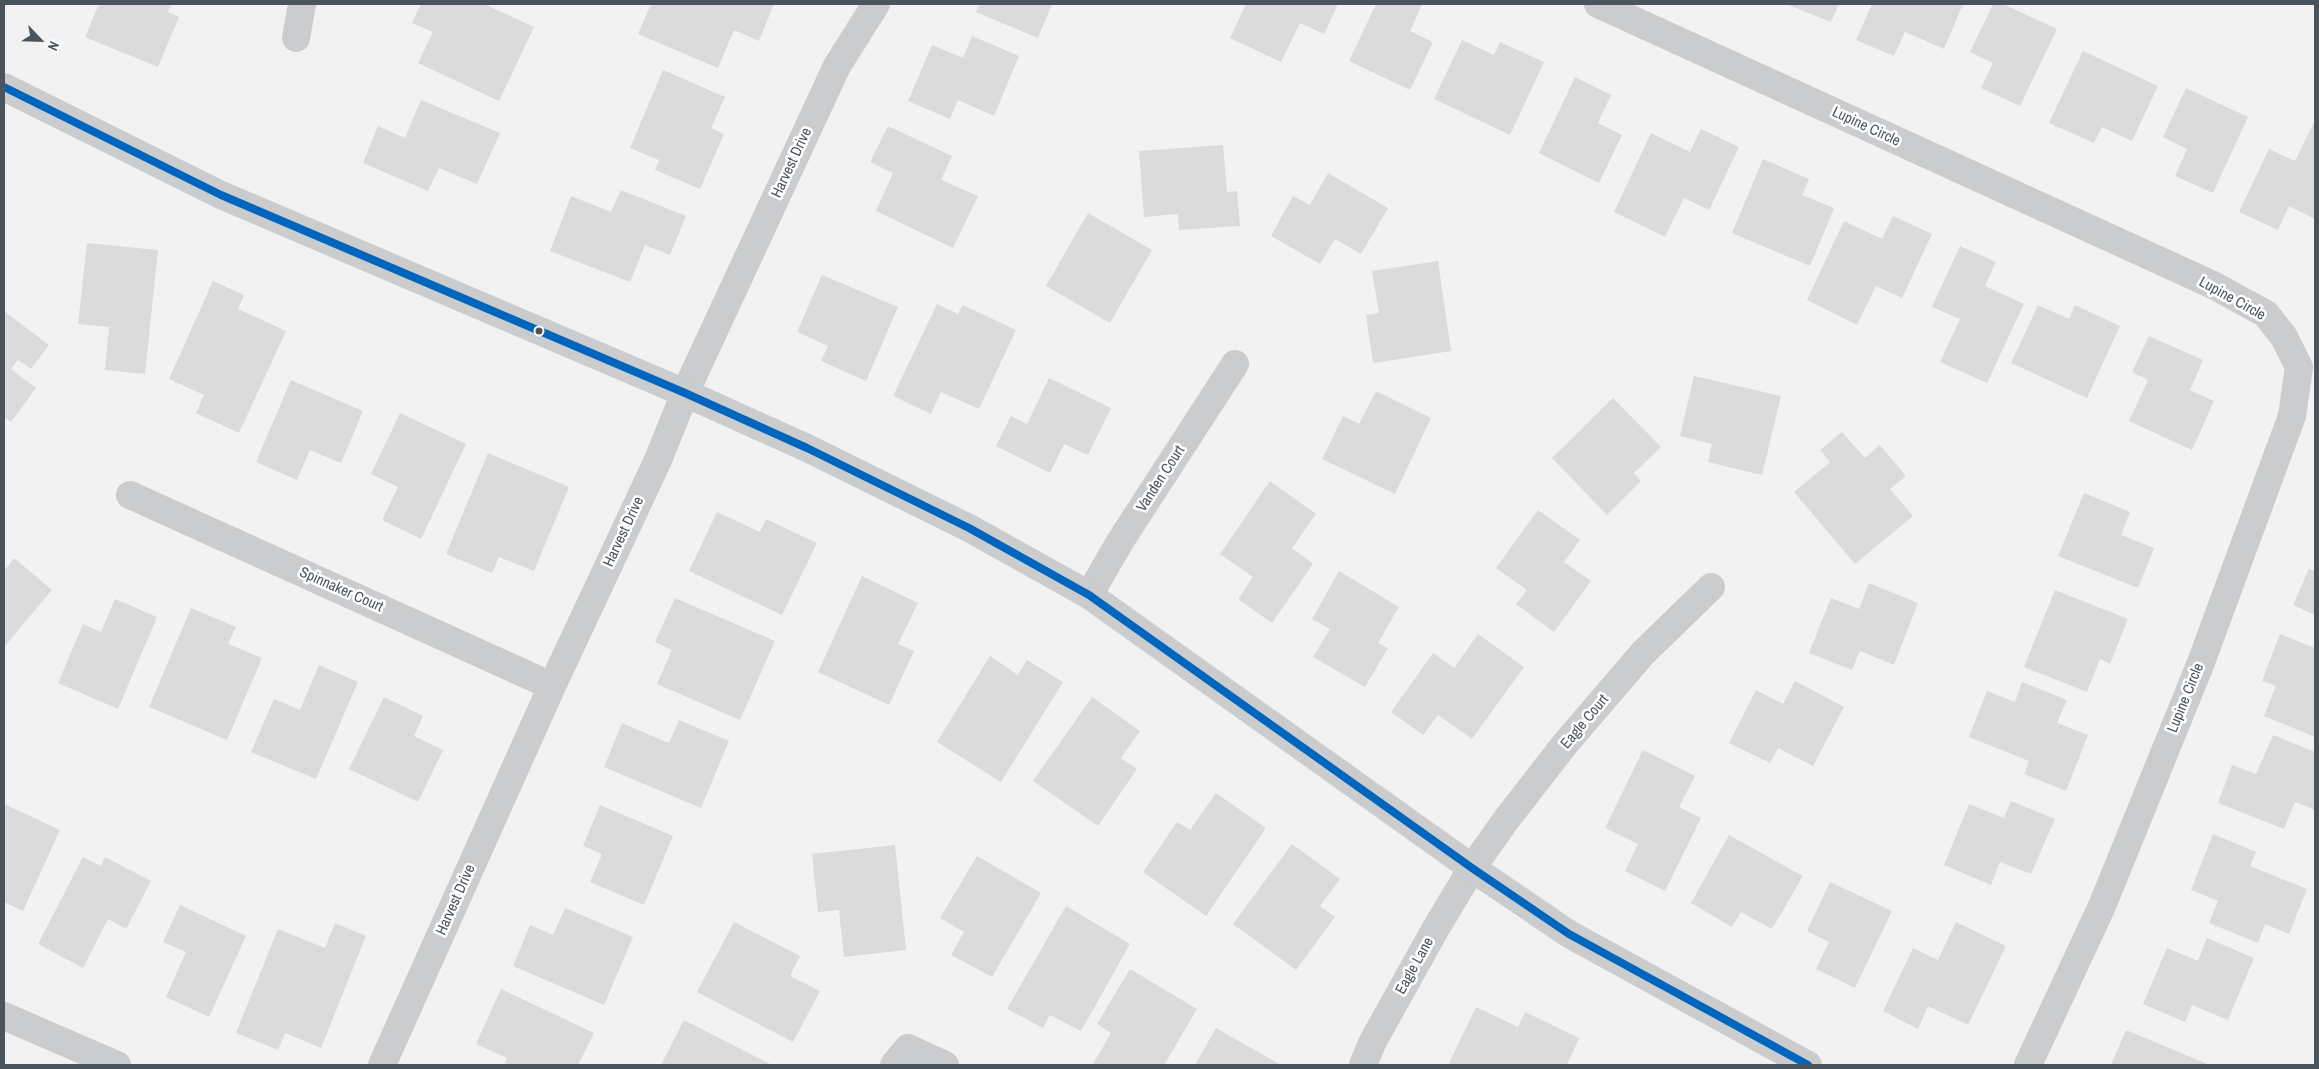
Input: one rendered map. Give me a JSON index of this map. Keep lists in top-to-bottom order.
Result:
{
  "streets": {
    "street": [
      "Lupine Circle",
      "Harvest Drive",
      "Vanden Court",
      "Spinnaker Court",
      "Eagle Court",
      "Eagle Lane"
    ]
  },
  "crossings": [
    ["Harvest Drive", "Spinnaker Court"],
    ["Eagle Court", "Eagle Lane"]
  ],
  "north": "bottom right"
}
